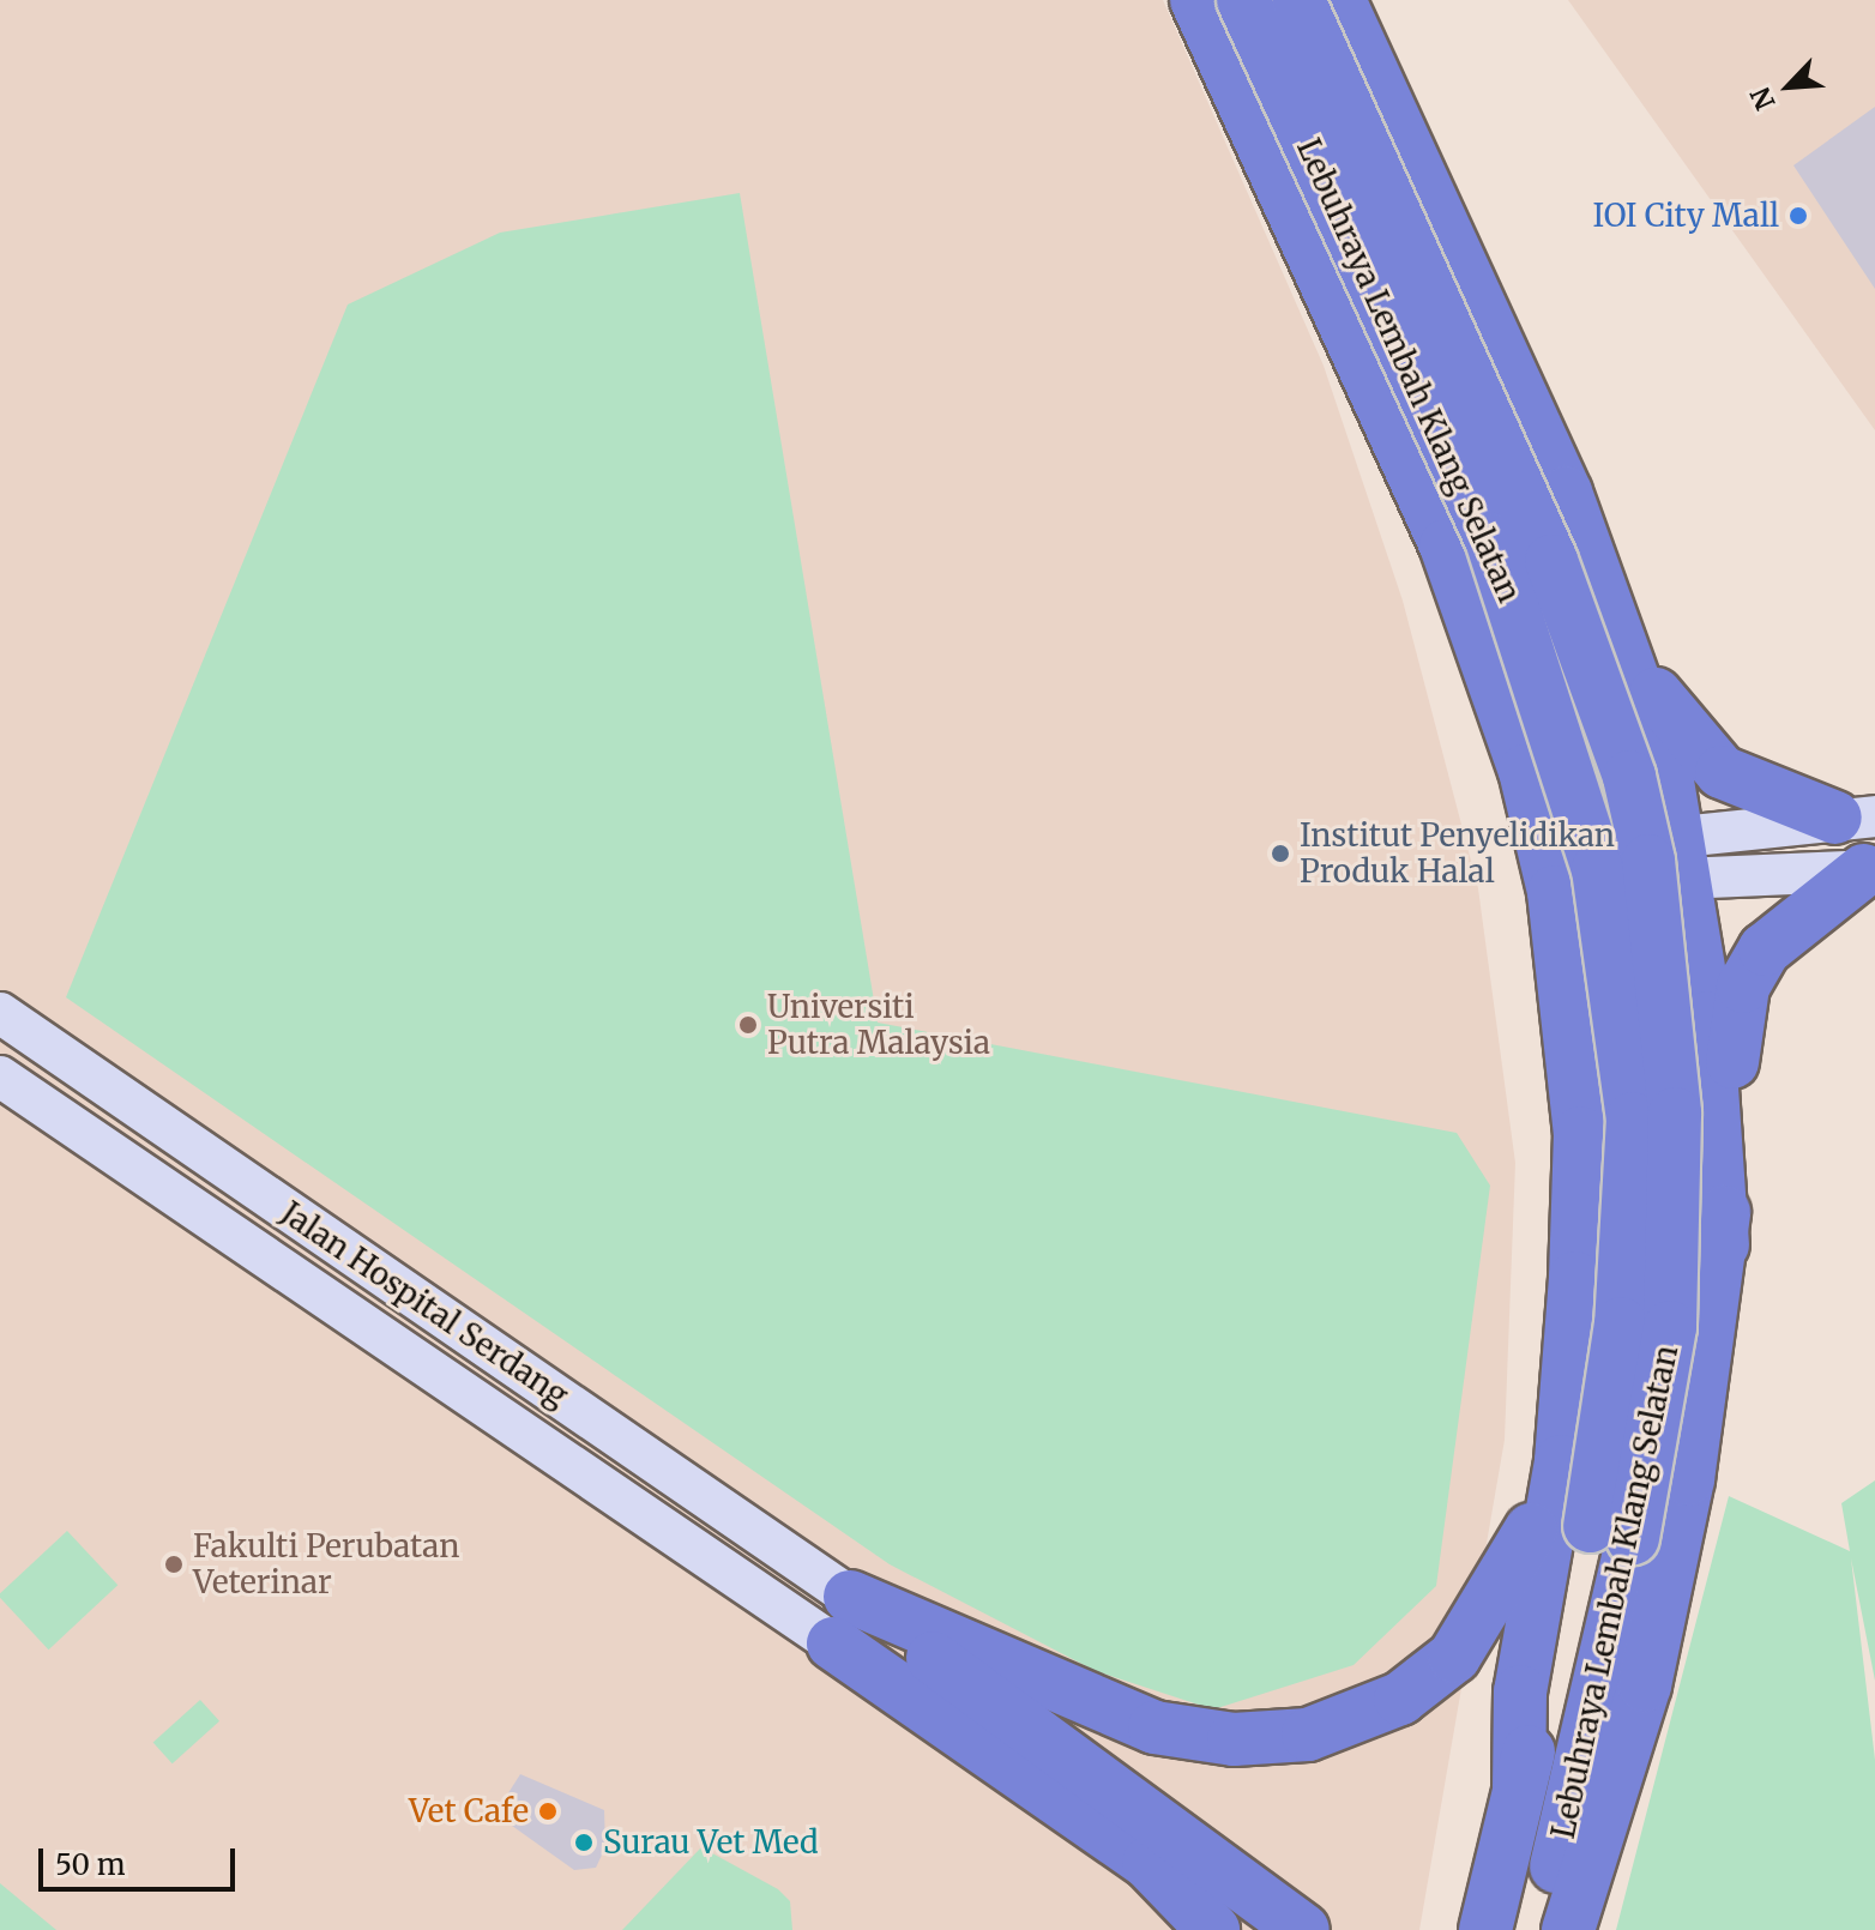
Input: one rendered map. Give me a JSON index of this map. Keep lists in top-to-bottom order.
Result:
{
  "streets": {
    "highway": ["Lebuhraya Lembah Klang Selatan"],
    "main road": ["Jalan Hospital Serdang"]
  },
  "places": [
    "IOI City Mall",
    "Institut Penyelidikan Produk Halal",
    "Universiti Putra Malaysia",
    "Fakulti Perubatan Veterinar",
    "Vet Cafe",
    "Surau Vet Med"
  ],
  "scale_bar": "50 m",
  "north": "bottom left"
}
